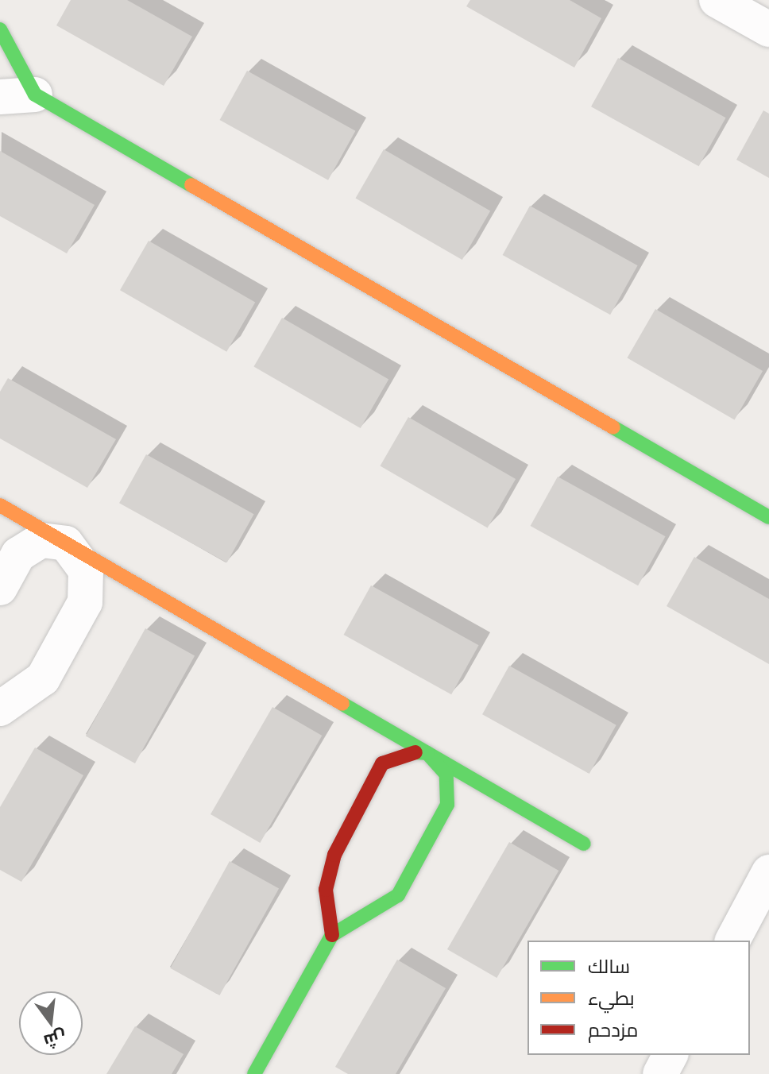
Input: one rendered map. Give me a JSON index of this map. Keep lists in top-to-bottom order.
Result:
{
  "legend": ["سالك", "بطيء", "مزدحم"],
  "north": "bottom"
}
